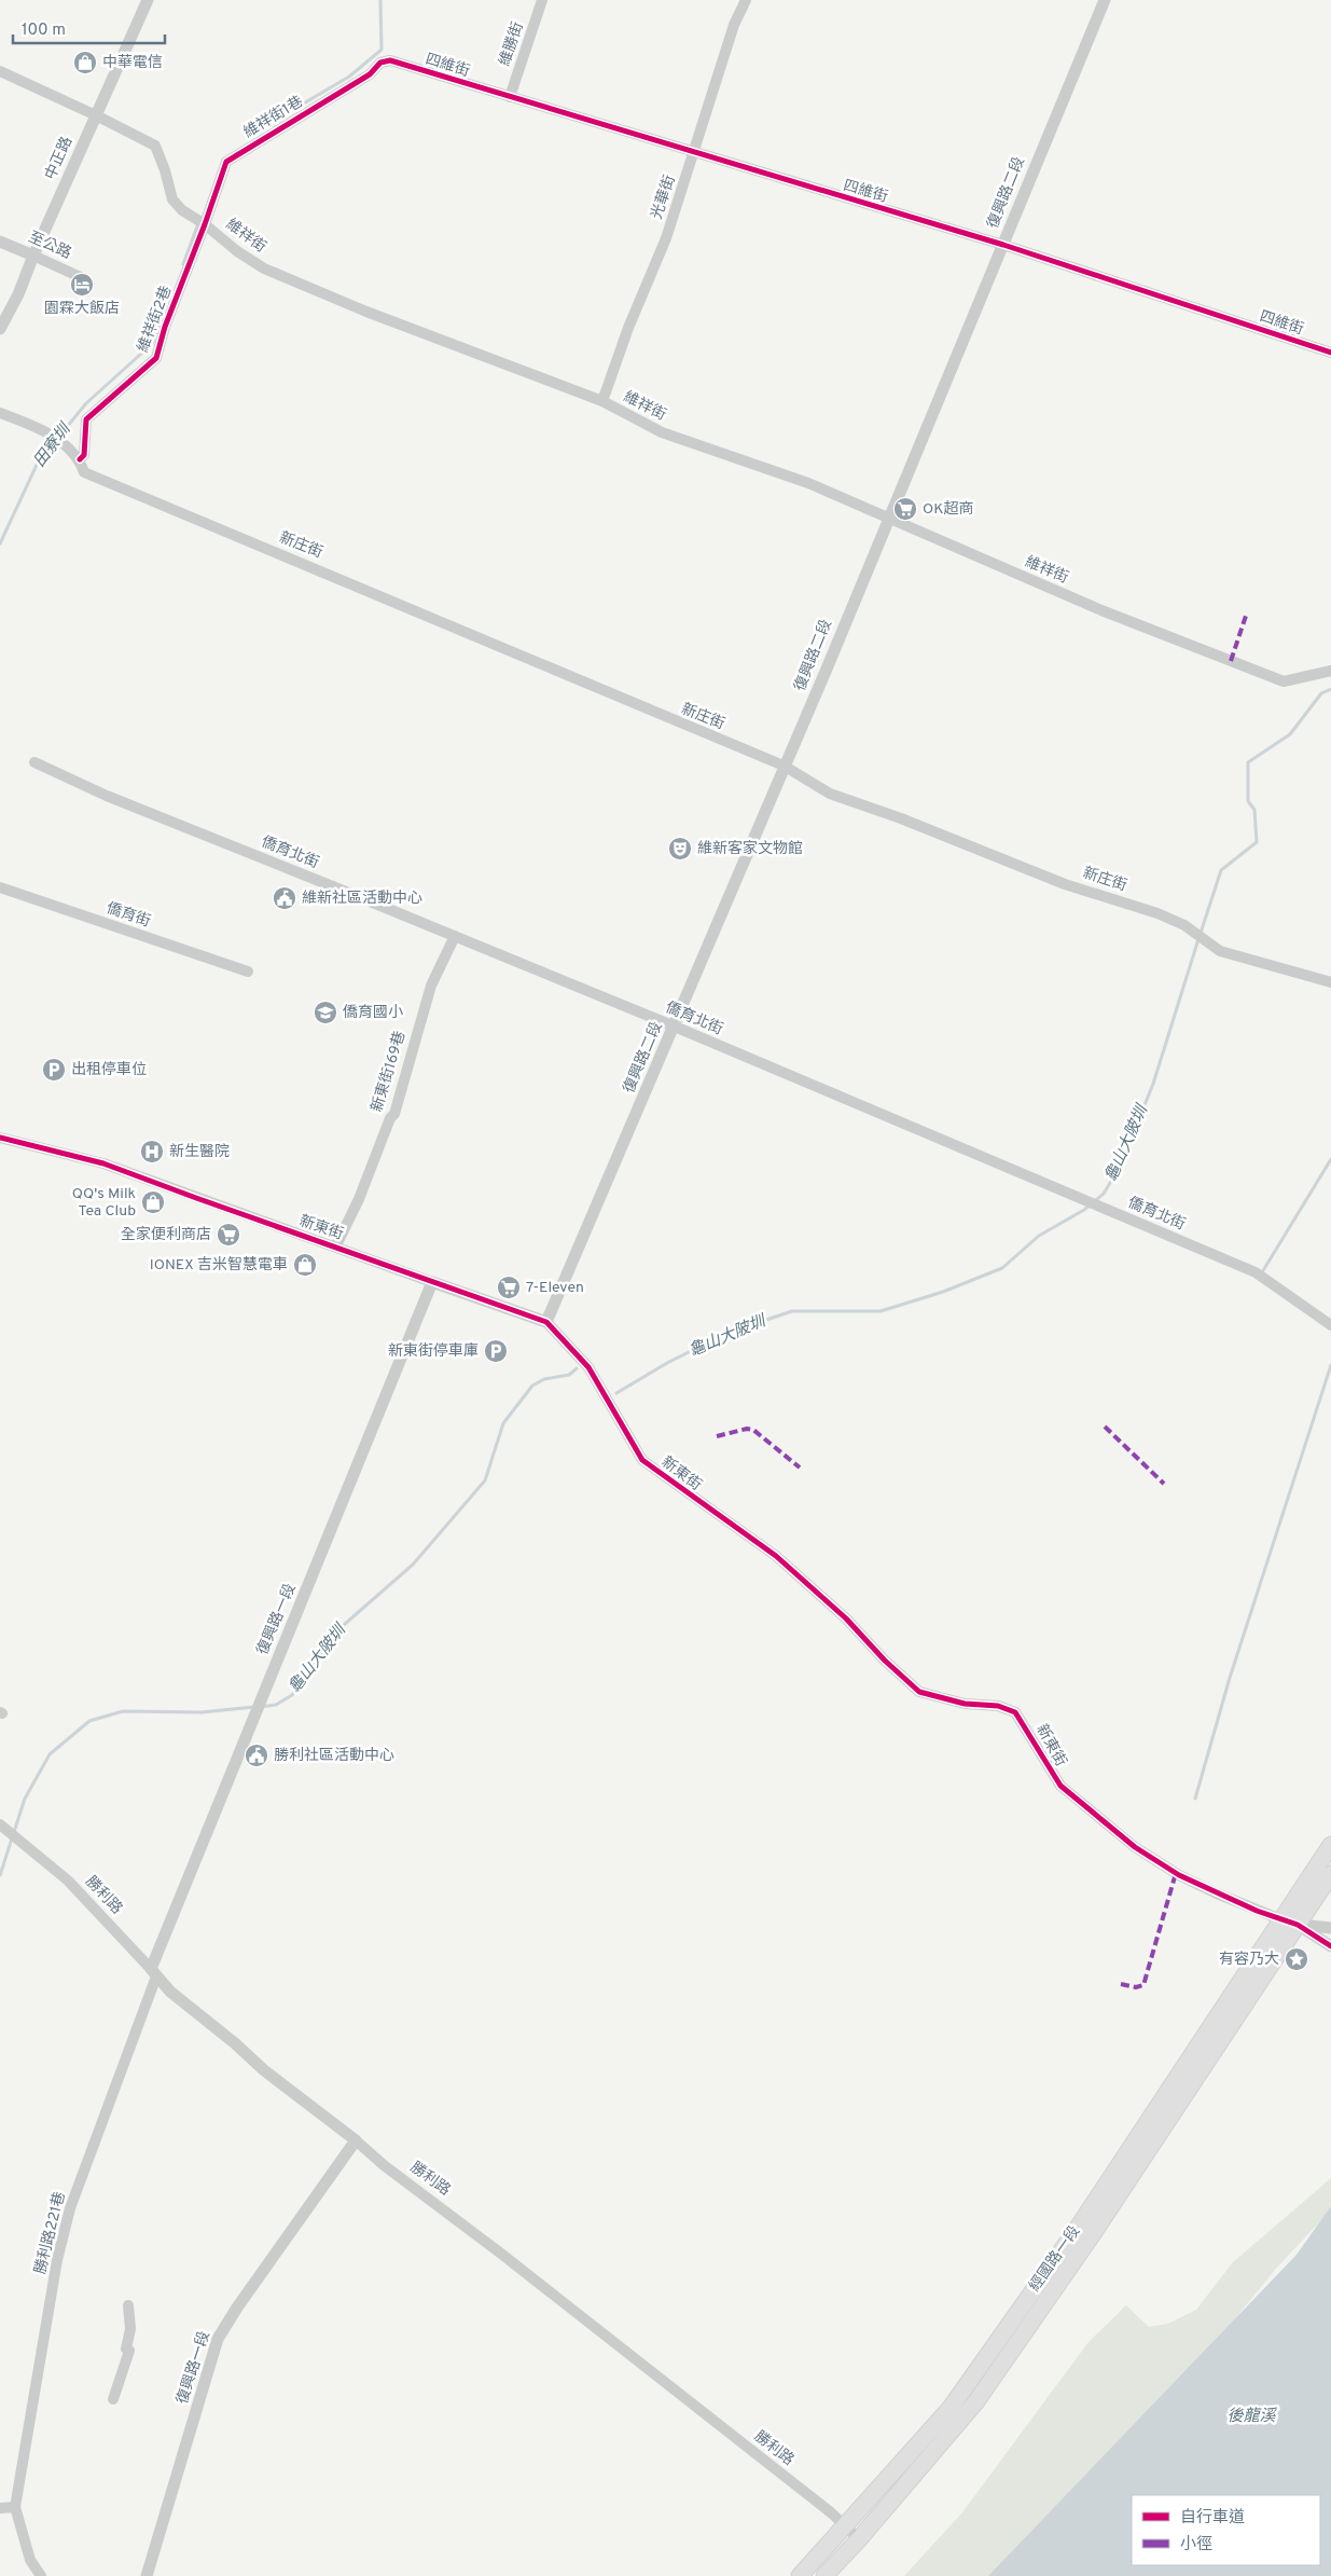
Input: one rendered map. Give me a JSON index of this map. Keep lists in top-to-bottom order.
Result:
{
  "streets": {
    "main road": ["經國路一段"],
    "street": [
      "維勝街",
      "四維街",
      "維祥街1巷",
      "中正路",
      "復興路二段",
      "光華街",
      "維祥街",
      "至公路",
      "維祥街2巷",
      "新庄街",
      "僑育北街",
      "僑育街",
      "新東街169巷",
      "新東街",
      "復興路一段",
      "勝利路",
      "勝利路221巷"
    ]
  },
  "crossings": [
    ["維勝街", "四維街"],
    ["四維街", "維祥街1巷"],
    ["四維街", "復興路二段"],
    ["四維街", "光華街"],
    ["維祥街1巷", "維祥街"],
    ["維祥街1巷", "維祥街2巷"],
    ["中正路", "維祥街"],
    ["中正路", "至公路"],
    ["復興路二段", "維祥街"],
    ["復興路二段", "新庄街"],
    ["復興路二段", "僑育北街"],
    ["復興路二段", "新東街"],
    ["光華街", "維祥街"],
    ["維祥街", "維祥街2巷"],
    ["維祥街2巷", "新庄街"],
    ["僑育北街", "新東街169巷"],
    ["新東街169巷", "新東街"],
    ["新東街", "復興路一段"],
    ["新東街", "經國路一段"],
    ["復興路一段", "勝利路"],
    ["復興路一段", "勝利路221巷"],
    ["勝利路", "勝利路221巷"],
    ["勝利路", "經國路一段"]
  ],
  "water": ["田寮圳", "龜山大陂圳", "後龍溪"],
  "places": {
    "shop": ["中華電信", "QQ's Milk Tea Club", "IONEX 吉米智慧電車"],
    "hotel": ["園霖大飯店"],
    "supermarket": ["OK超商", "全家便利商店", "7-Eleven"],
    "theatre": ["維新客家文物館"],
    "public building": ["維新社區活動中心", "勝利社區活動中心"],
    "school or university": ["僑育國小"],
    "parking": ["出租停車位", "新東街停車庫"],
    "hospital": ["新生醫院"],
    "place": ["有容乃大"]
  },
  "legend": ["自行車道", "小徑"],
  "scale_bar": "100 m"
}
